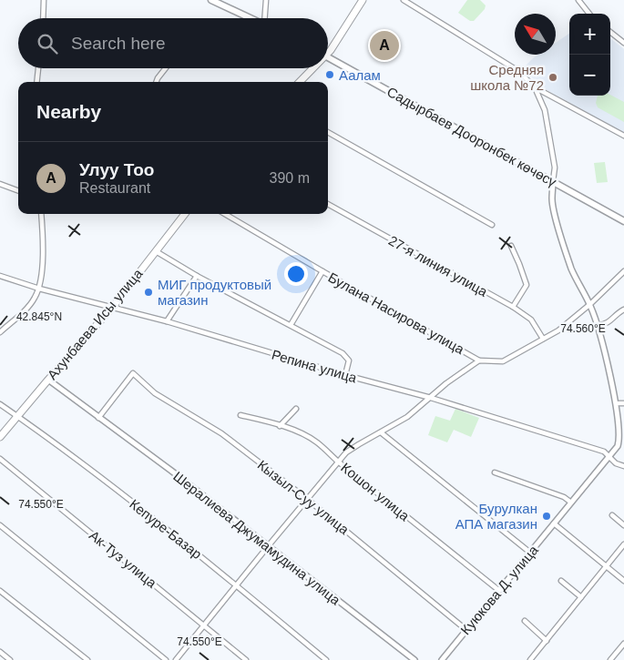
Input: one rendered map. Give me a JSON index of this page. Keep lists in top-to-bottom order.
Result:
{
  "streets": {
    "main road": ["Садырбаев Дооронбек көчөсү", "Ахунбаева Исы улица"],
    "street": [
      "27-я линия улица",
      "Булана Насирова улица",
      "Репина улица",
      "Кошон улица",
      "Кызыл-Суу улица",
      "Кепуре-Базар",
      "Шералиева Джумамудина улица",
      "Ак-Туз улица",
      "Куюкова Д. улица"
    ]
  },
  "crossings": [
    ["Садырбаев Дооронбек көчөсү", "Куюкова Д. улица"],
    ["Ахунбаева Исы улица", "Репина улица"],
    ["Ахунбаева Исы улица", "Кепуре-Базар"],
    ["Ахунбаева Исы улица", "Шералиева Джумамудина улица"],
    ["Репина улица", "Куюкова Д. улица"],
    ["Кошон улица", "Куюкова Д. улица"],
    ["Кызыл-Суу улица", "Шералиева Джумамудина улица"],
    ["Кызыл-Суу улица", "Куюкова Д. улица"]
  ],
  "places": [
    "Аалам",
    "Средняя школа №72",
    "МИГ продуктовый магазин",
    "Бурулкан АПА магазин"
  ],
  "north": "top left",
  "page": {
    "map_buttons": ["+", "−"],
    "search": "Search here",
    "pins": "A",
    "heading": "Nearby",
    "list": [
      {
        "mark": "A",
        "name": "Улуу Тоо",
        "note": "Restaurant",
        "value": "390 m"
      }
    ]
  },
  "coordinates": ["42.845°N", "74.560°E", "74.550°E"]
}
